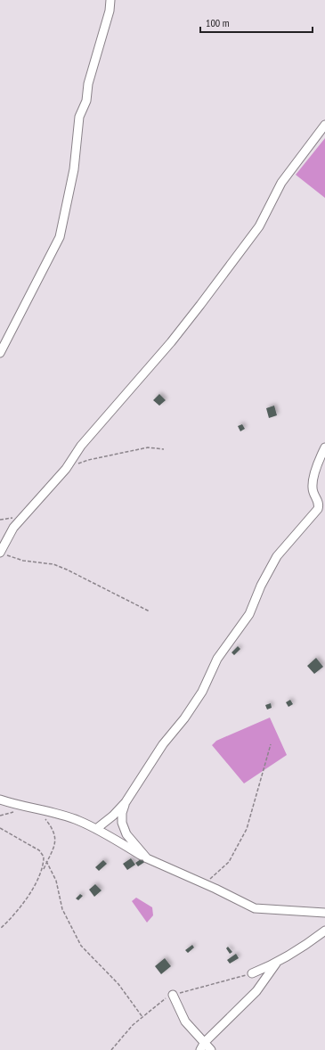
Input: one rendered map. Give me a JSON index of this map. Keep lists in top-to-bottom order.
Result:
{
  "scale_bar": "100 m"
}
